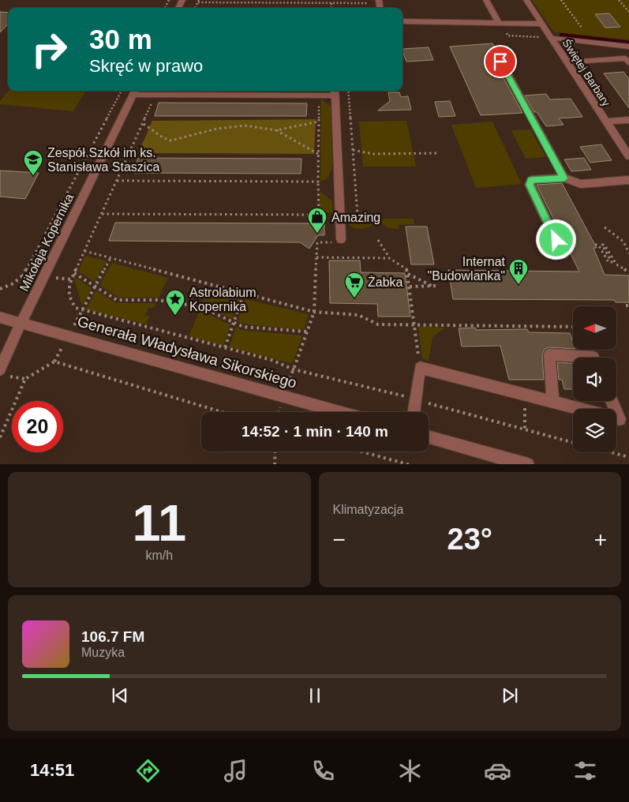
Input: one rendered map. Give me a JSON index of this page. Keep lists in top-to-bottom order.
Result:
{
  "streets": {
    "street": ["Świętej Barbary", "Mikołaja Kopernika", "Generała Władysława Sikorskiego"]
  },
  "crossings": [
    ["Mikołaja Kopernika", "Generała Władysława Sikorskiego"]
  ],
  "places": {
    "school or university": ["Zespół Szkół im ks. Stanisława Staszica"],
    "shop": ["Amazing"],
    "building": ["Internat \"Budowlanka\""],
    "supermarket": ["Żabka"],
    "place": ["Astrolabium Kopernika"]
  },
  "north": "left",
  "page": {
    "turn": ["30 m", "Skręć w prawo"],
    "limit": "20",
    "trip": "14:52 · 1 min · 140 m",
    "tile": [
      ["11", "km/h"],
      "Klimatyzacja"
    ],
    "heat": ["−", "23°", "+"],
    "song": ["106.7 FM", "Muzyka"],
    "tabs": "14:51"
  }
}
